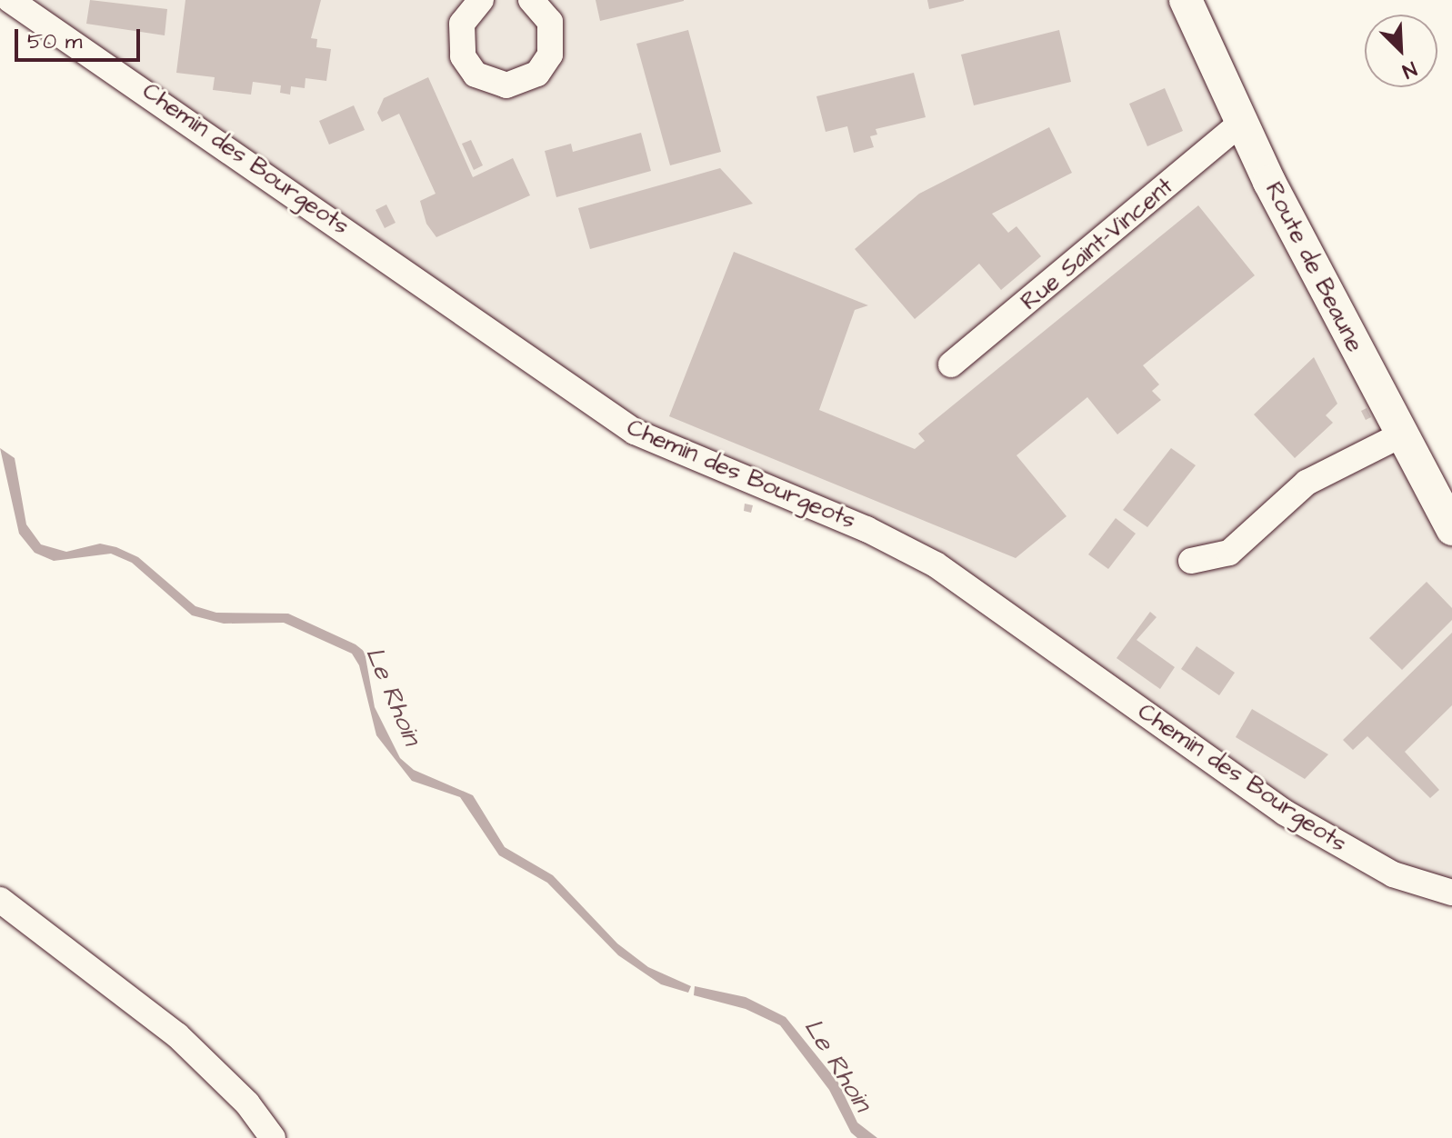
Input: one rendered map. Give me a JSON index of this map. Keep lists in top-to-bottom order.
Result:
{
  "streets": {
    "main road": ["Route de Beaune"],
    "street": ["Chemin des Bourgeots", "Rue Saint-Vincent"]
  },
  "crossings": [
    ["Rue Saint-Vincent", "Route de Beaune"]
  ],
  "water": ["Le Rhoin"],
  "scale_bar": "50 m",
  "north": "bottom right"
}
